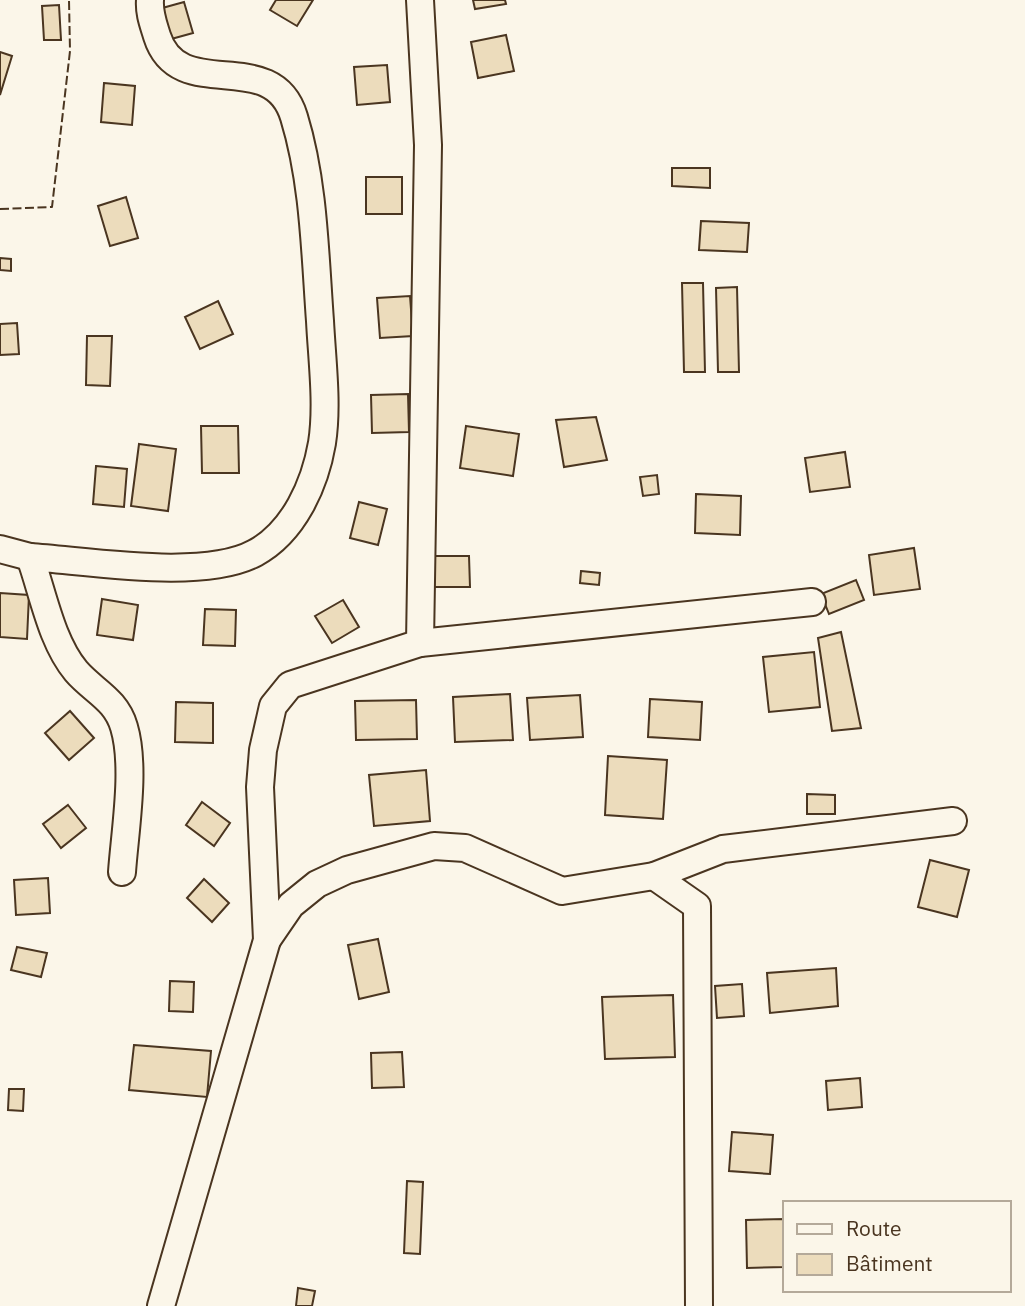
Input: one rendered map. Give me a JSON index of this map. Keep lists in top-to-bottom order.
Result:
{
  "legend": ["Route", "Bâtiment"]
}
